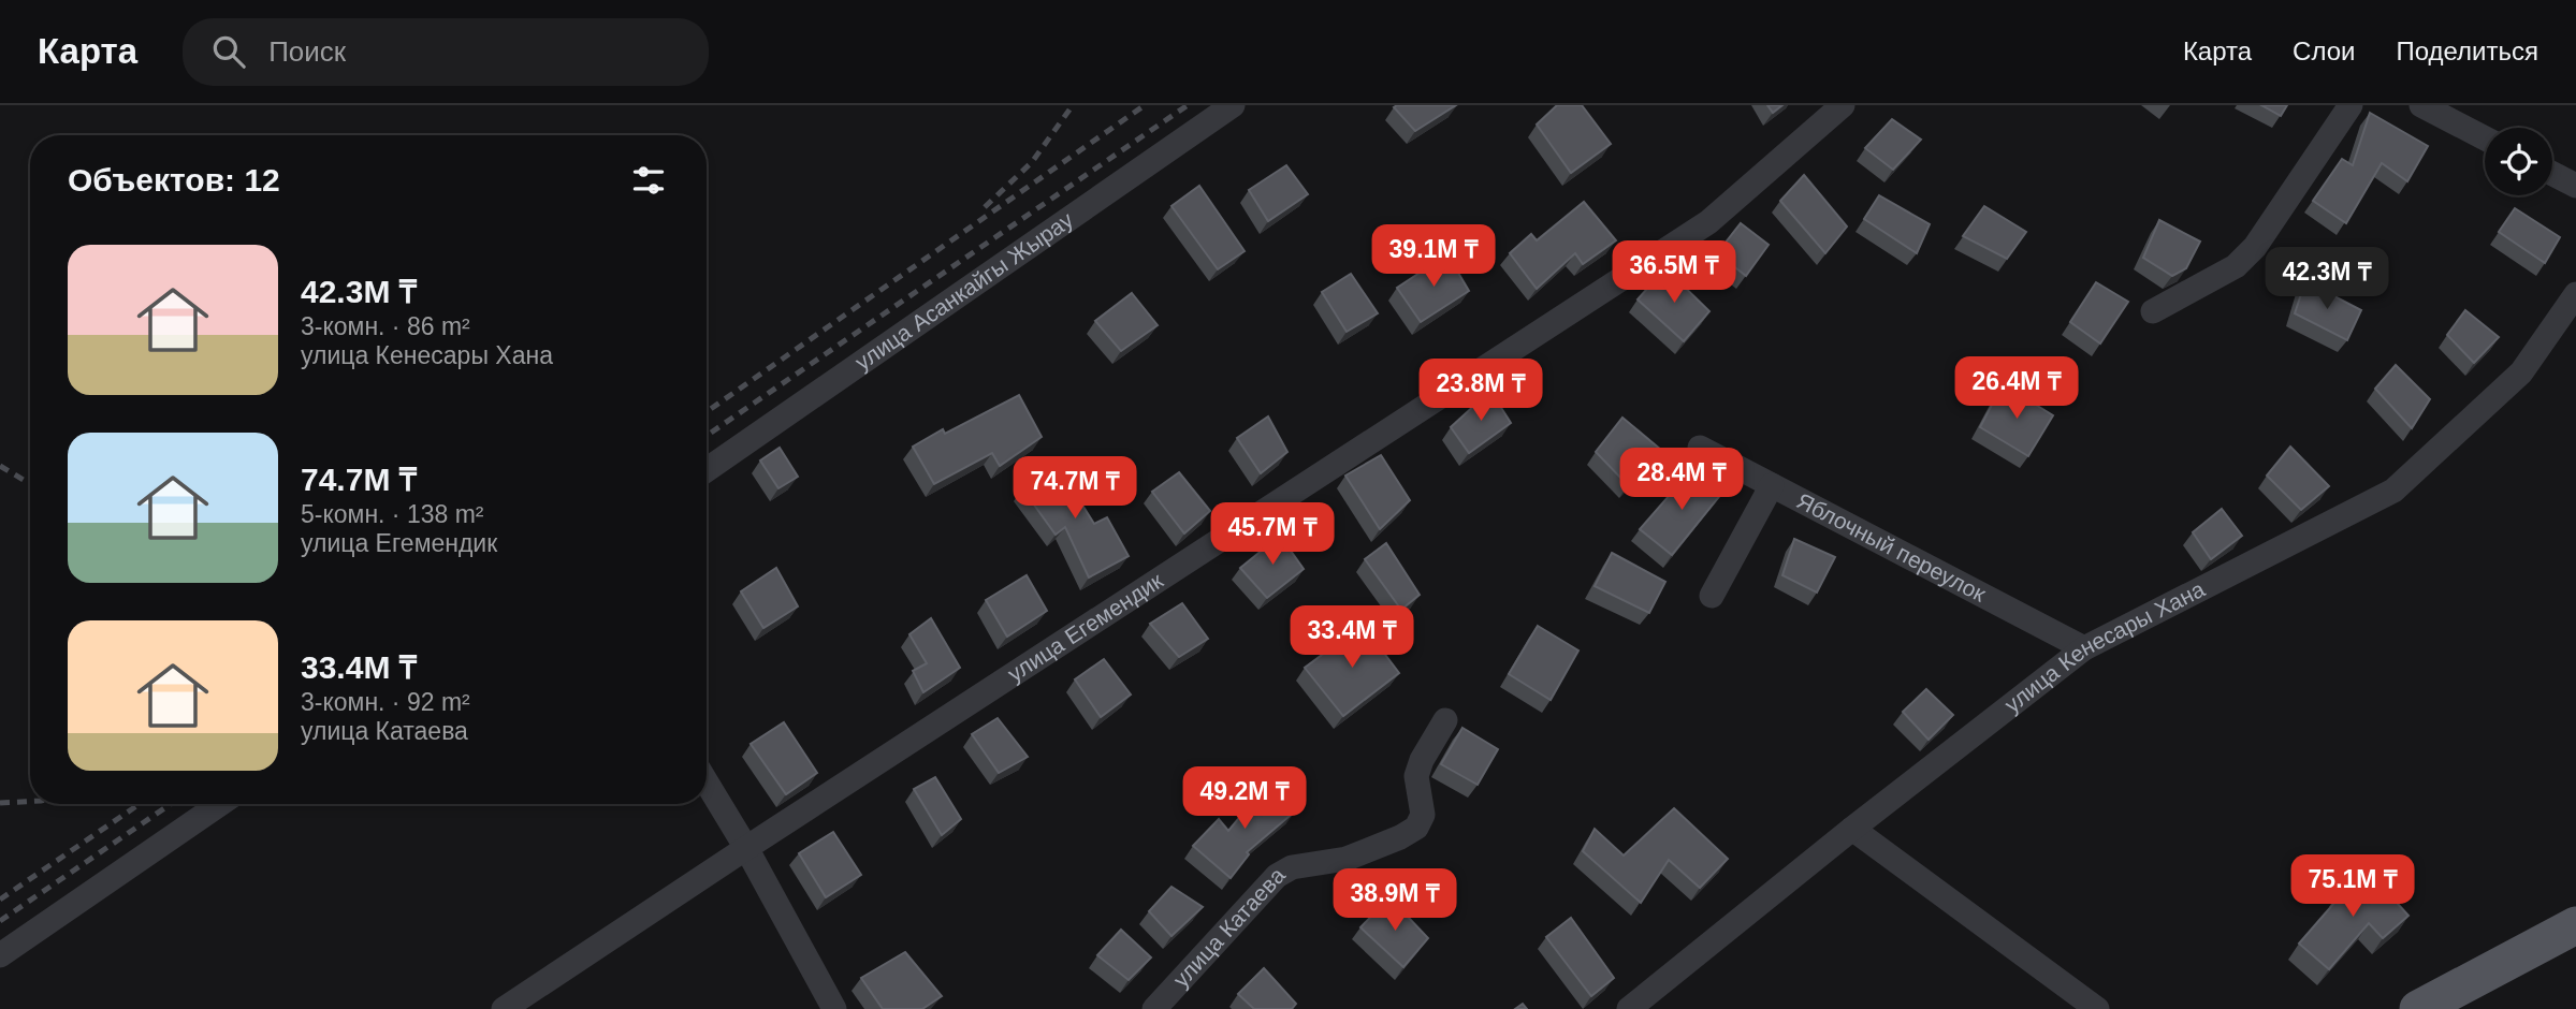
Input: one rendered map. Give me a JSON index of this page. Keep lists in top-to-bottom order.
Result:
{
  "streets": {
    "street": [
      "улица Асанкайгы Жырау",
      "Яблочный переулок",
      "улица Егемендик",
      "улица Кенесары Хана",
      "улица Катаева"
    ]
  },
  "crossings": [
    ["Яблочный переулок", "улица Кенесары Хана"]
  ],
  "page": {
    "header": "Карта",
    "search": "Поиск",
    "nav": ["Карта", "Слои", "Поделиться"],
    "heading": "Объектов: 12",
    "price": [
      "39.1M ₸",
      "36.5M ₸",
      "42.3M ₸",
      "26.4M ₸",
      "23.8M ₸",
      "28.4M ₸",
      "74.7M ₸",
      "45.7M ₸",
      "33.4M ₸",
      "49.2M ₸",
      "75.1M ₸",
      "38.9M ₸"
    ],
    "list": [
      {
        "name": "42.3M ₸",
        "note": "3-комн. · 86 m² · улица Кенесары Хана"
      },
      {
        "name": "74.7M ₸",
        "note": "5-комн. · 138 m² · улица Егемендик"
      },
      {
        "name": "33.4M ₸",
        "note": "3-комн. · 92 m² · улица Катаева"
      }
    ]
  }
}
